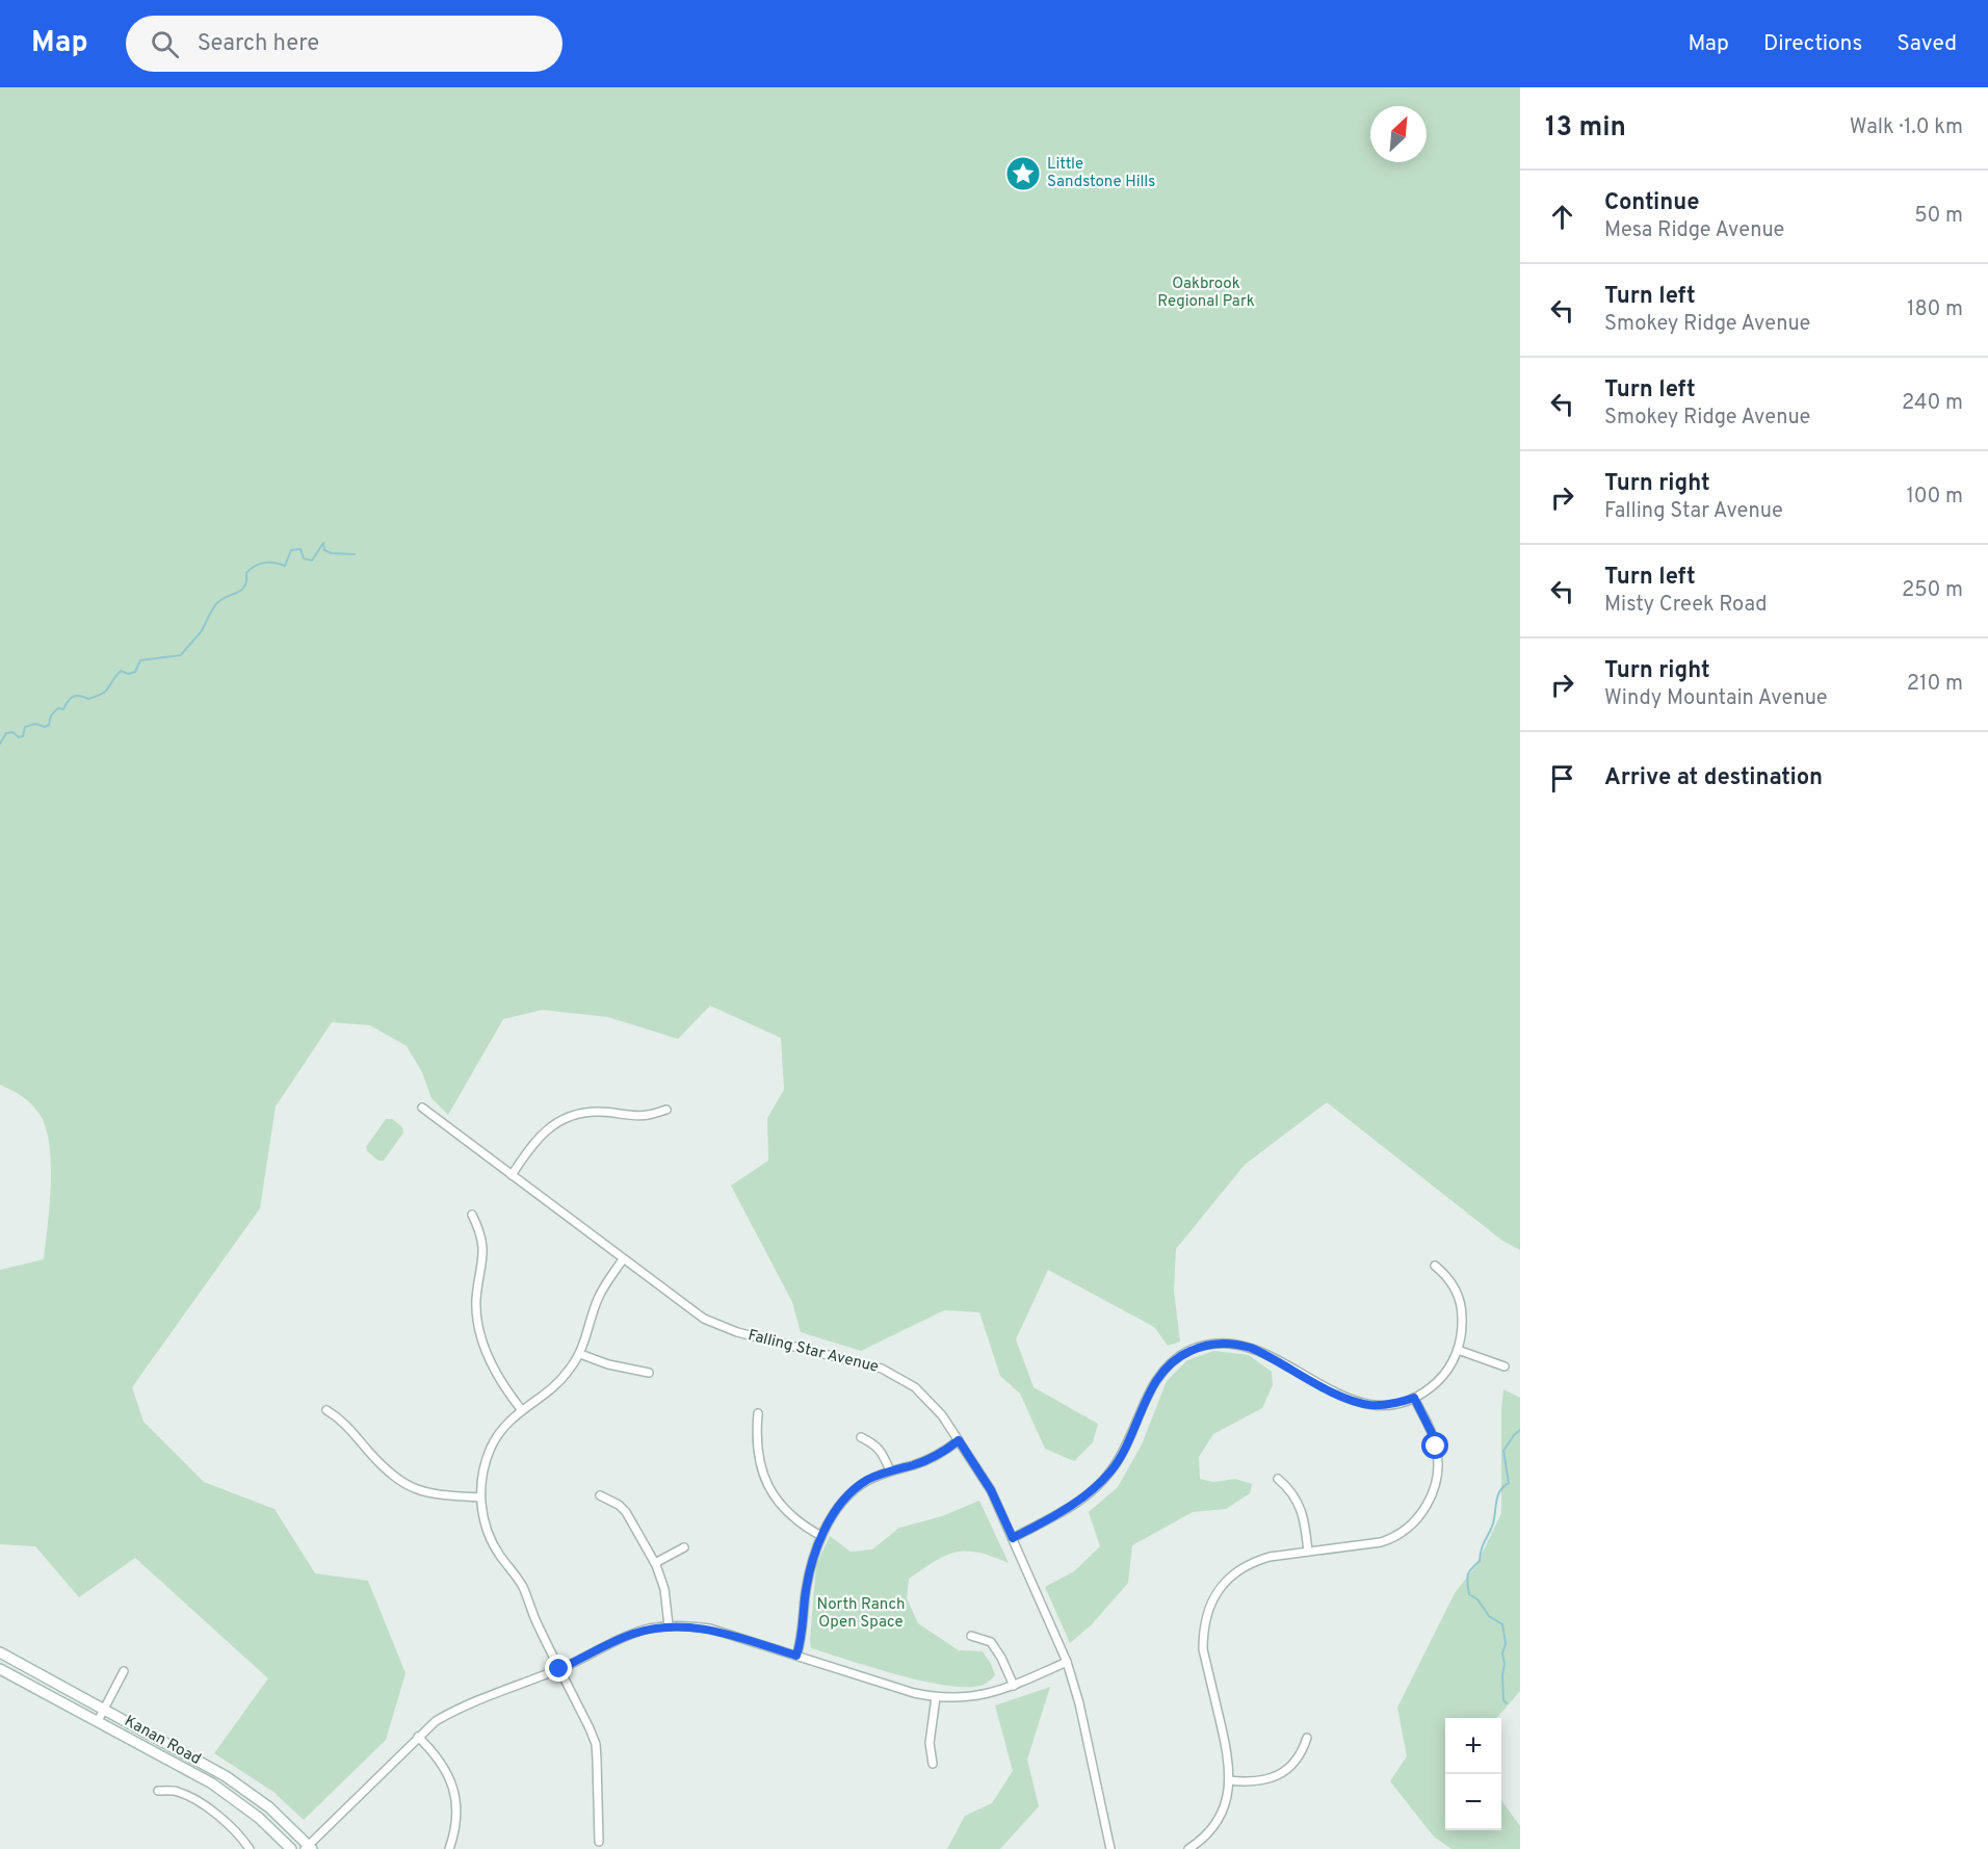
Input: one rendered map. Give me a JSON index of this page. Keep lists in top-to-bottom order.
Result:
{
  "streets": {
    "main road": ["Kanan Road"],
    "street": ["Falling Star Avenue"]
  },
  "parks": ["Oakbrook Regional Park", "North Ranch Open Space"],
  "places": {
    "place": ["Little Sandstone Hills"]
  },
  "north": "top right",
  "page": {
    "header": "Map",
    "search": "Search here",
    "nav": ["Map", "Directions", "Saved"],
    "heading": ["13 min", "Walk · 1.0 km"],
    "list": [
      ["Continue", "Mesa Ridge Avenue", "50 m"],
      ["Turn left", "Smokey Ridge Avenue", "180 m"],
      ["Turn left", "Smokey Ridge Avenue", "240 m"],
      ["Turn right", "Falling Star Avenue", "100 m"],
      ["Turn left", "Misty Creek Road", "250 m"],
      ["Turn right", "Windy Mountain Avenue", "210 m"],
      "Arrive at destination"
    ],
    "map_buttons": ["+", "−"]
  }
}
